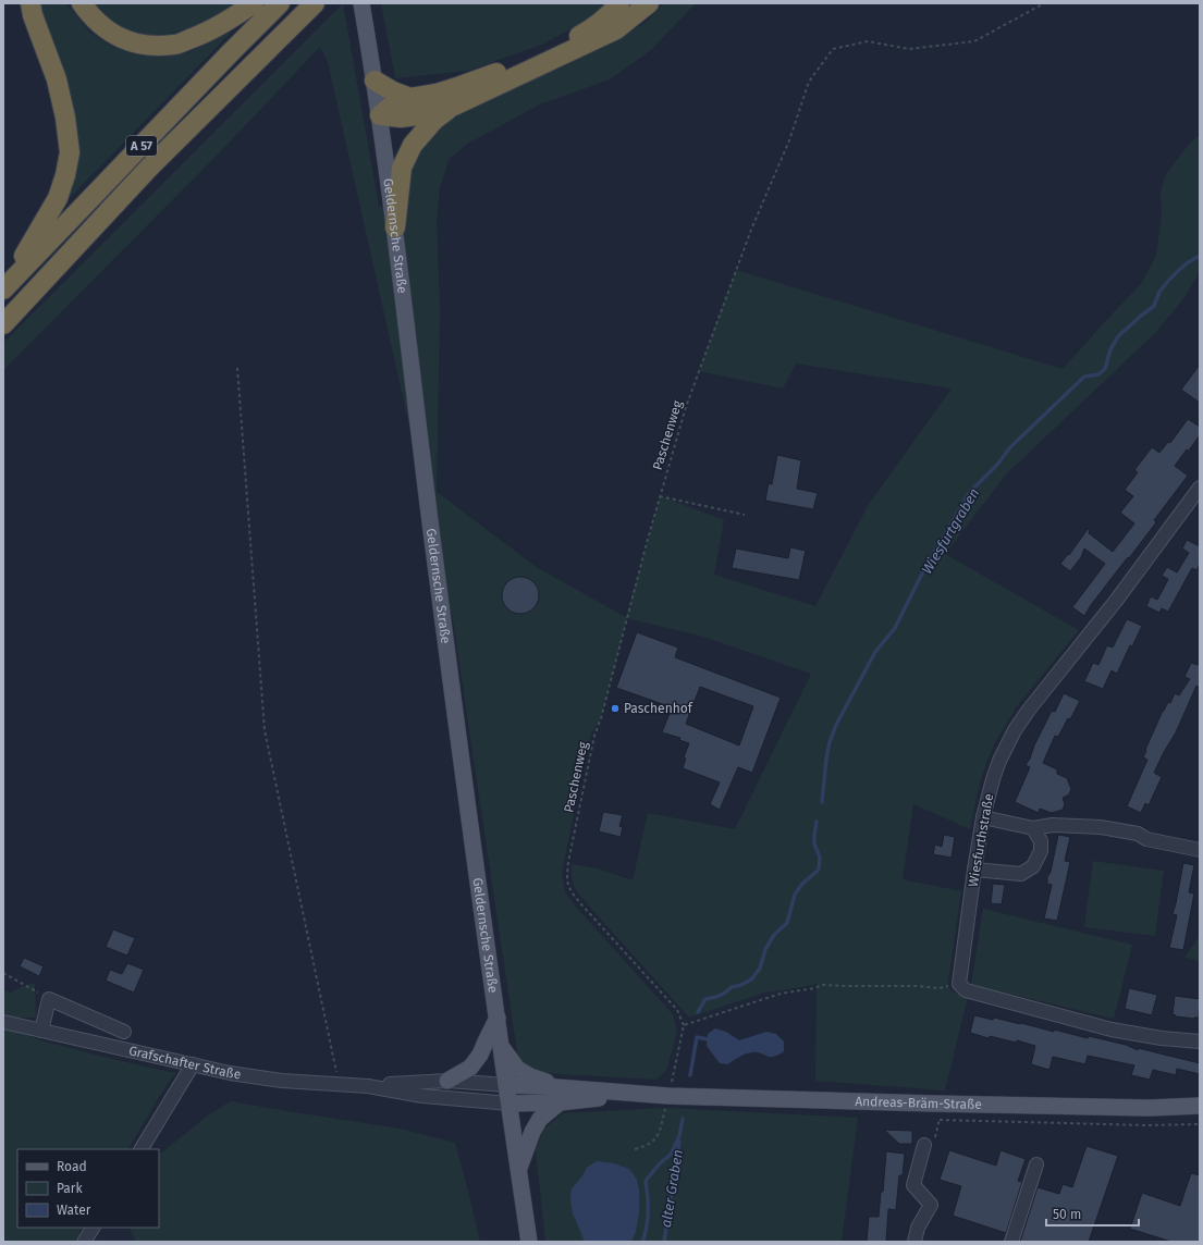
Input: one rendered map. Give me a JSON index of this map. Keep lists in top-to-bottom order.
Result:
{
  "streets": {
    "highway": ["A 57"],
    "main road": ["Geldernsche Straße", "Andreas-Bräm-Straße"],
    "street": ["Wiesfurthstraße", "Grafschafter Straße"],
    "path": ["Paschenweg"]
  },
  "crossings": [
    ["Geldernsche Straße", "Grafschafter Straße"],
    ["Geldernsche Straße", "Andreas-Bräm-Straße"],
    ["Grafschafter Straße", "Andreas-Bräm-Straße"]
  ],
  "water": ["Wiesfurtgraben", "alter Graben"],
  "places": ["Paschenhof"],
  "legend": ["Road", "Park", "Water"],
  "scale_bar": "50 m"
}
